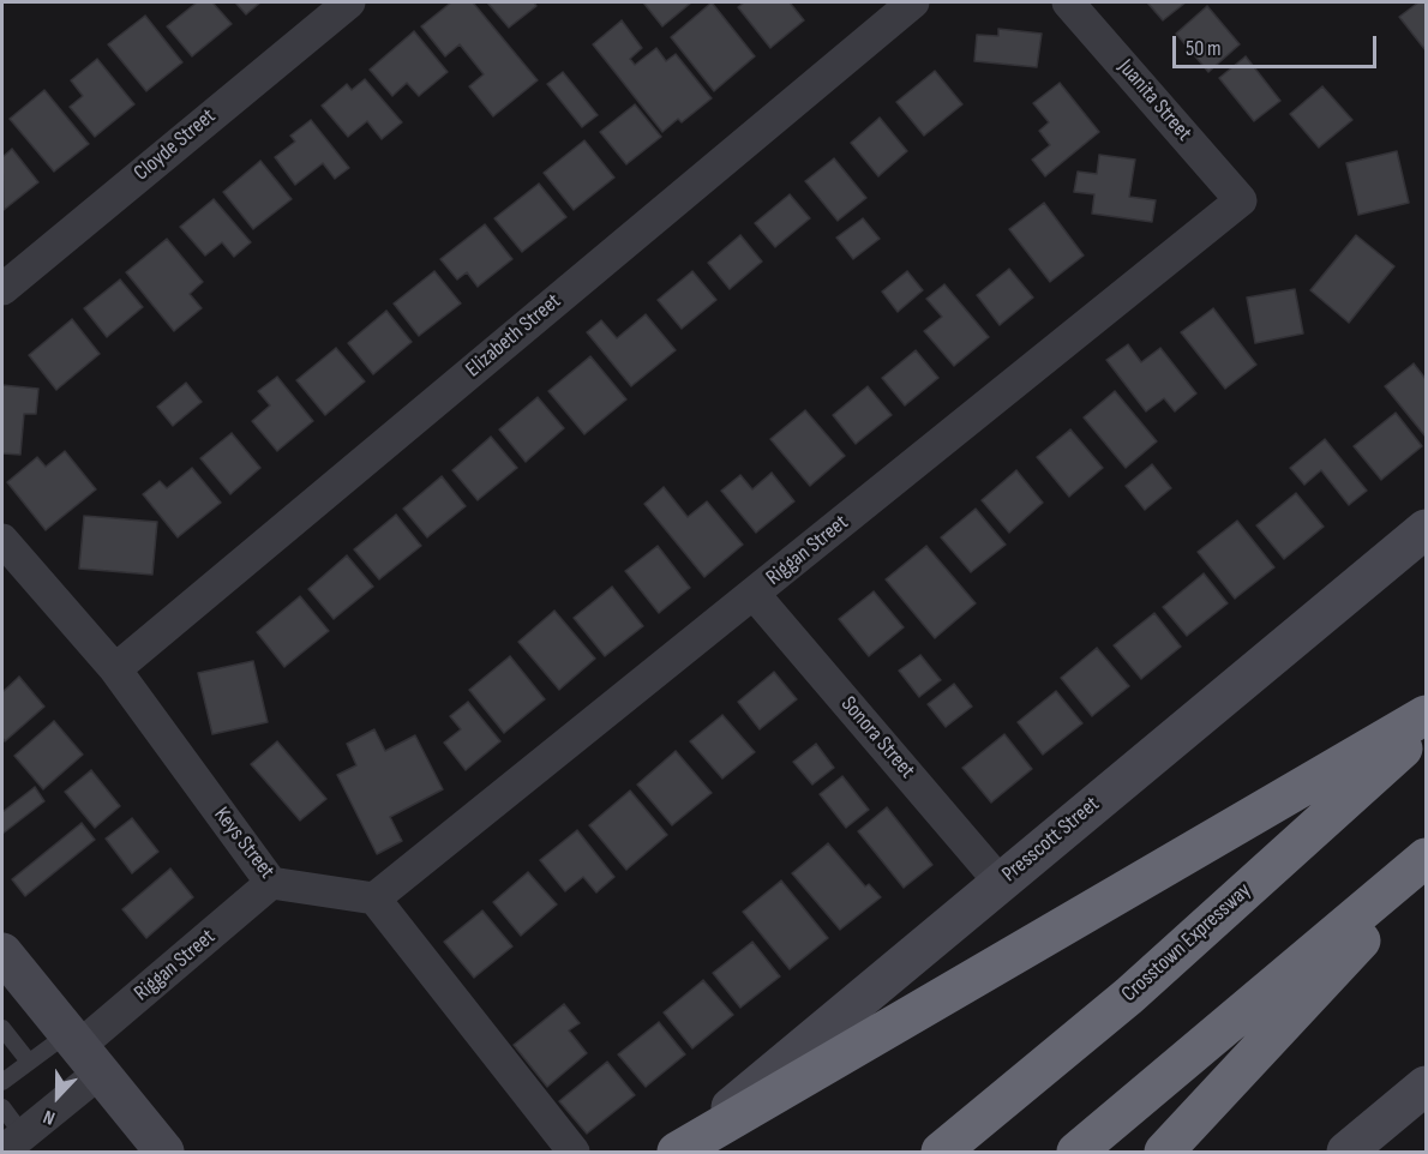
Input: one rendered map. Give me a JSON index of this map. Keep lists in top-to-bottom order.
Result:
{
  "streets": {
    "highway": ["Crosstown Expressway"],
    "main road": ["Presscott Street"],
    "street": [
      "Juanita Street",
      "Cloyde Street",
      "Elizabeth Street",
      "Riggan Street",
      "Sonora Street",
      "Keys Street"
    ]
  },
  "crossings": [
    ["Juanita Street", "Riggan Street"],
    ["Elizabeth Street", "Keys Street"],
    ["Riggan Street", "Sonora Street"],
    ["Riggan Street", "Keys Street"],
    ["Sonora Street", "Presscott Street"]
  ],
  "scale_bar": "50 m",
  "north": "bottom"
}
